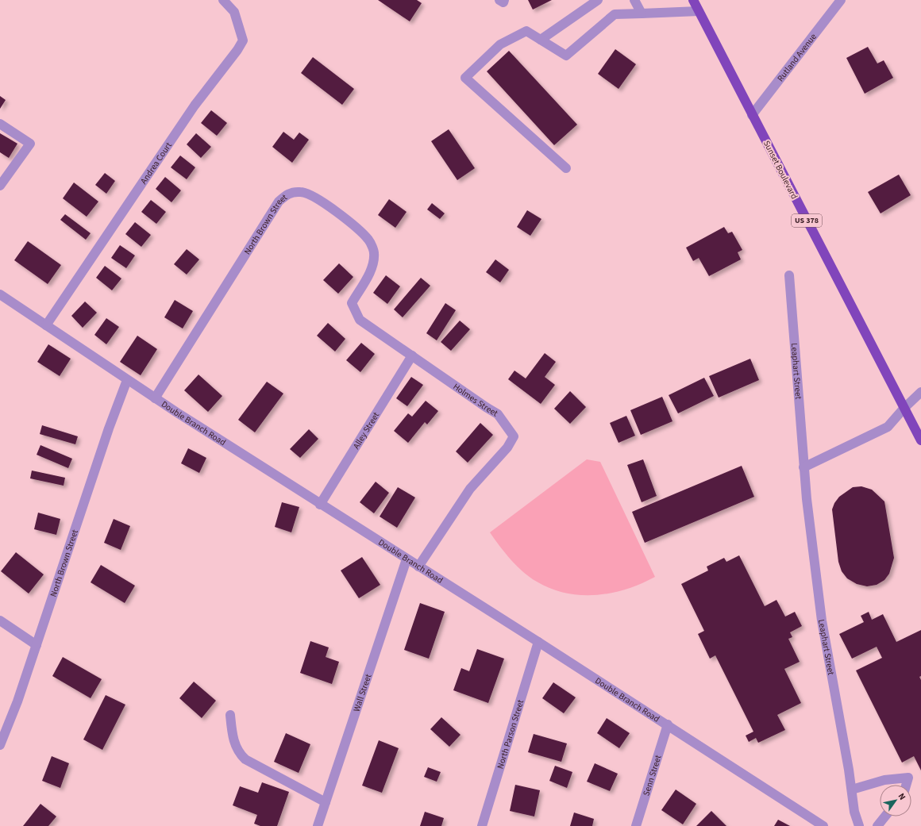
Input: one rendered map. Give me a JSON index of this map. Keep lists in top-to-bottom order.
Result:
{
  "streets": {
    "main road": ["Sunset Boulevard", "US 378"],
    "street": [
      "Rutland Avenue",
      "Andrea Court",
      "North Brown Street",
      "Leaphart Street",
      "Holmes Street",
      "Double Branch Road",
      "Alley Street",
      "Wall Street",
      "North Parson Street",
      "Senn Street"
    ]
  },
  "crossings": [
    ["Rutland Avenue", "Sunset Boulevard"],
    ["Andrea Court", "Double Branch Road"],
    ["North Brown Street", "Holmes Street"],
    ["North Brown Street", "Double Branch Road"],
    ["Holmes Street", "Double Branch Road"],
    ["Holmes Street", "Alley Street"],
    ["Double Branch Road", "Alley Street"],
    ["Double Branch Road", "Wall Street"],
    ["Double Branch Road", "North Parson Street"],
    ["Double Branch Road", "Senn Street"]
  ],
  "north": "top right"
}
